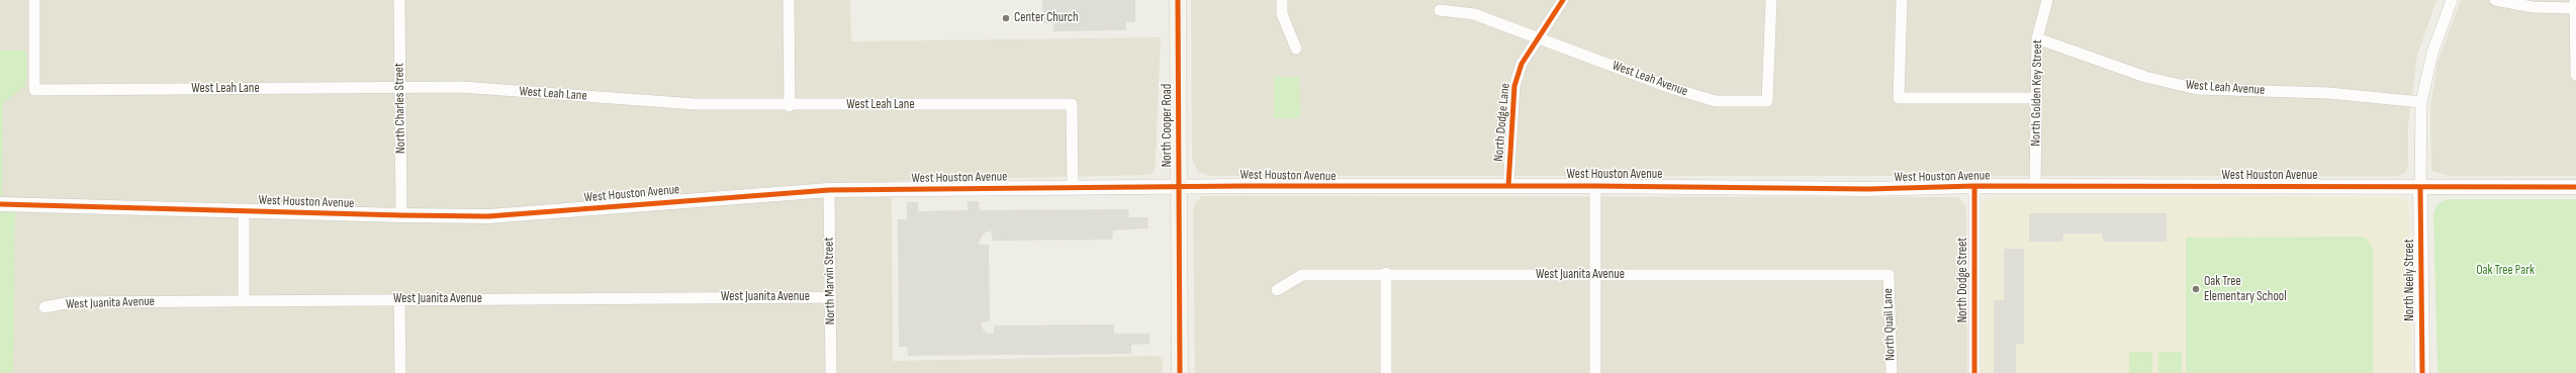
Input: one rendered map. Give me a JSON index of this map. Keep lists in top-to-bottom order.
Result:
{
  "streets": {
    "main road": ["North Cooper Road"],
    "street": [
      "West Leah Avenue",
      "West Leah Lane",
      "North Golden Key Street",
      "North Charles Street",
      "North Dodge Lane",
      "West Houston Avenue",
      "West Juanita Avenue",
      "North Dodge Street",
      "North Neely Street",
      "North Marvin Street",
      "North Quail Lane"
    ]
  },
  "crossings": [
    ["West Leah Avenue", "North Golden Key Street"],
    ["West Leah Avenue", "North Dodge Lane"],
    ["West Leah Avenue", "North Neely Street"],
    ["West Leah Lane", "North Charles Street"],
    ["West Leah Lane", "West Houston Avenue"],
    ["North Golden Key Street", "West Houston Avenue"],
    ["North Charles Street", "West Houston Avenue"],
    ["North Dodge Lane", "West Houston Avenue"],
    ["North Cooper Road", "West Houston Avenue"],
    ["West Houston Avenue", "North Dodge Street"],
    ["West Houston Avenue", "North Neely Street"],
    ["West Houston Avenue", "North Marvin Street"],
    ["West Juanita Avenue", "North Marvin Street"],
    ["West Juanita Avenue", "North Quail Lane"]
  ],
  "parks": ["Oak Tree Park"],
  "places": ["Center Church", "Oak Tree Elementary School"]
}
